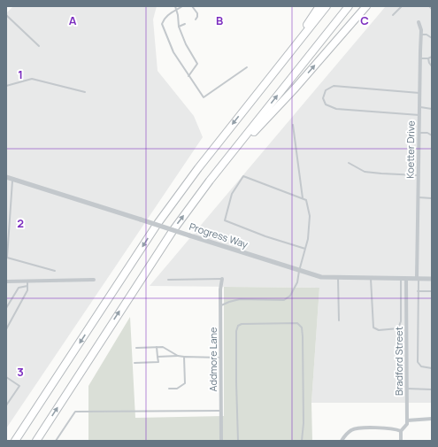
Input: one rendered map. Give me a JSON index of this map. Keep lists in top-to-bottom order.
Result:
{
  "streets": {
    "street": [
      "Koetter Drive",
      "Progress Way",
      "Addmore Lane",
      "Bradford Street"
    ]
  },
  "crossings": [
    ["Koetter Drive", "Progress Way"],
    ["Progress Way", "Bradford Street"]
  ],
  "grid": {
    "columns": ["A", "B", "C"],
    "rows": ["1", "2", "3"]
  }
}
